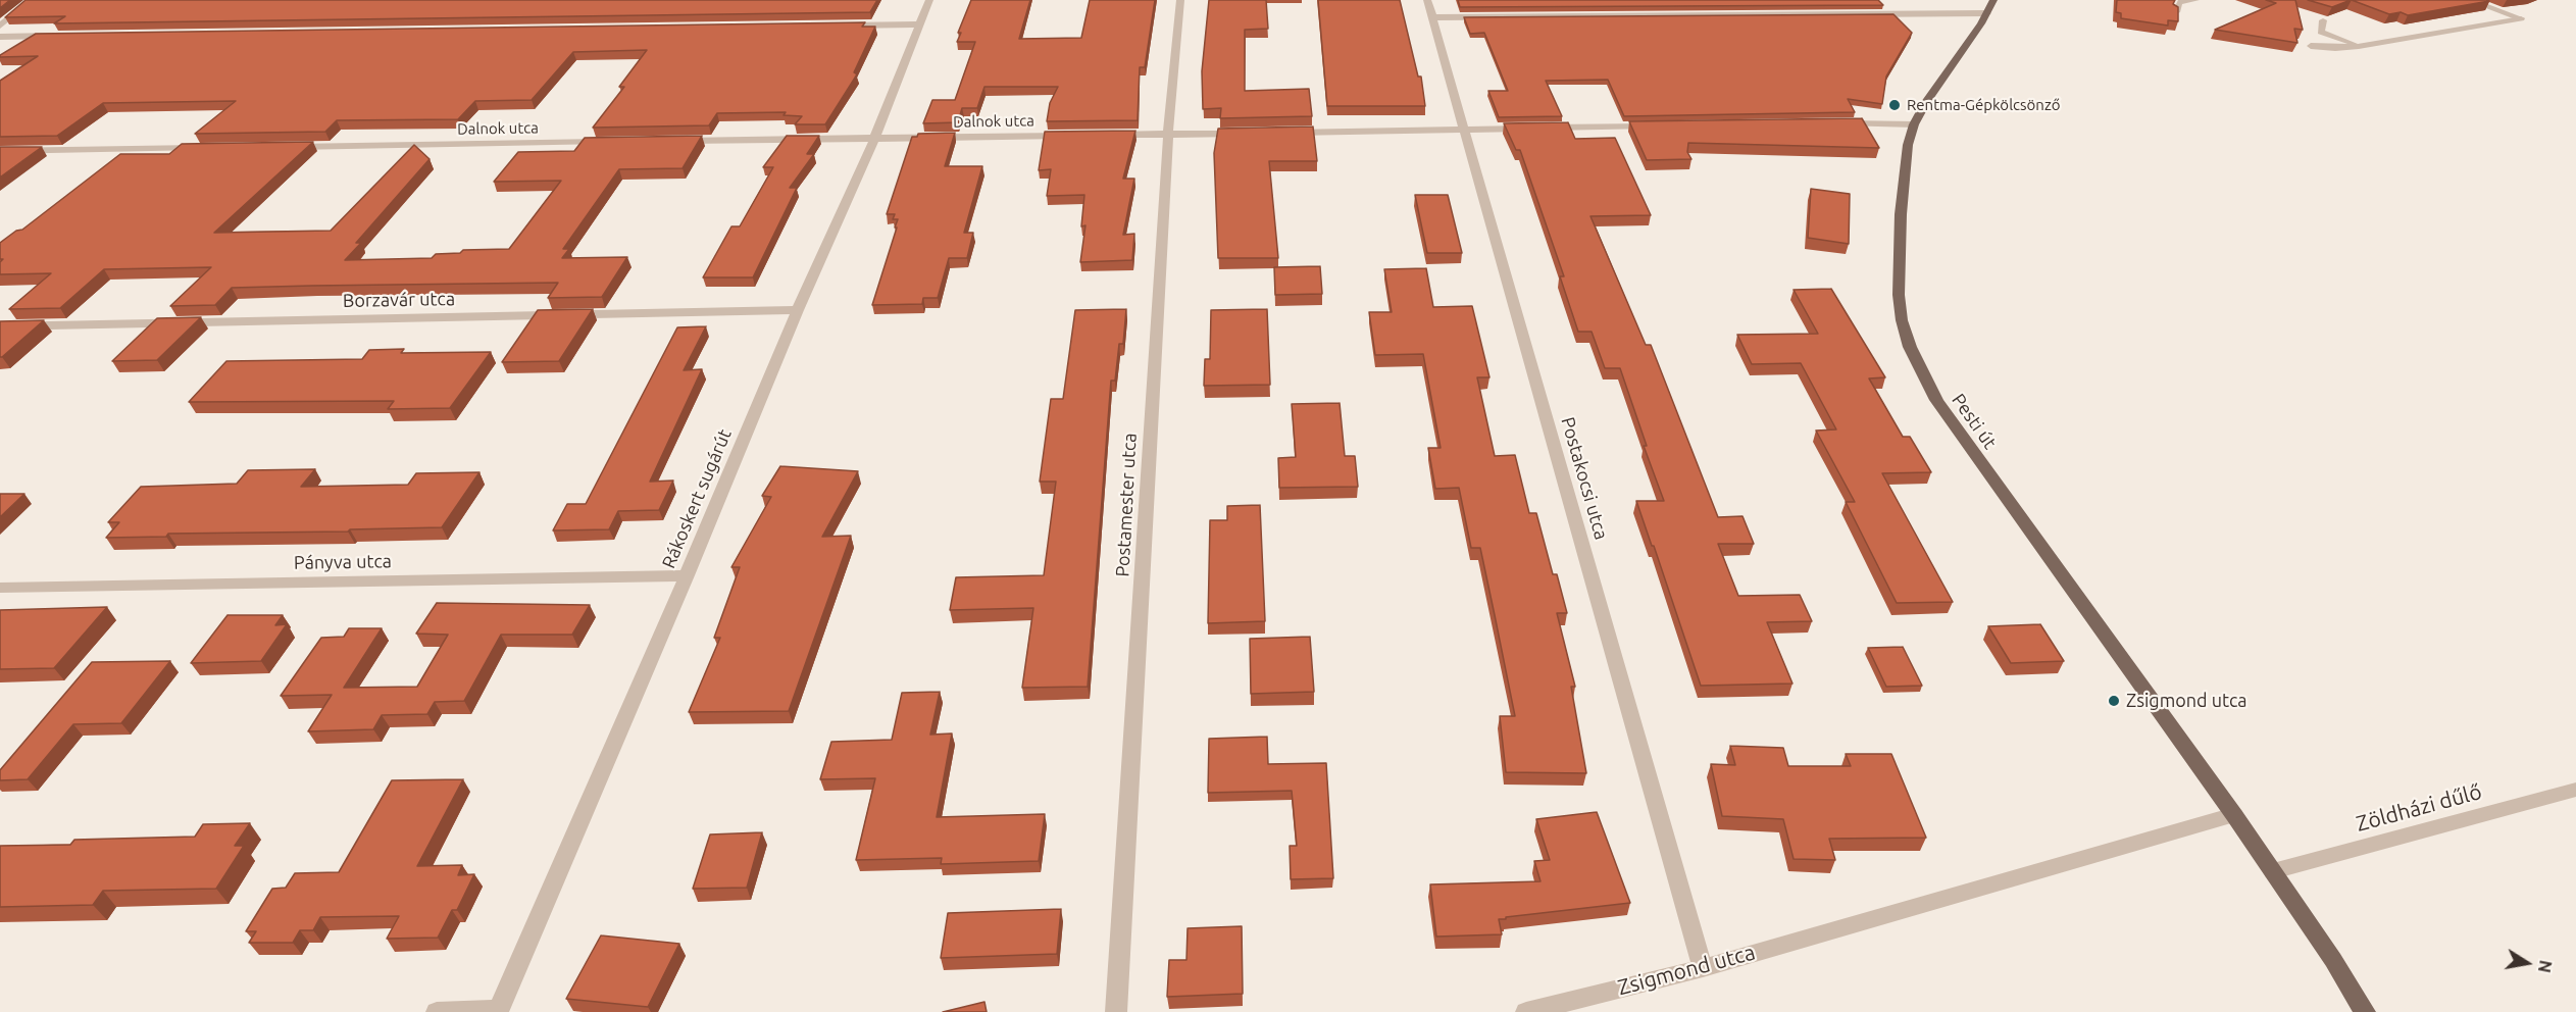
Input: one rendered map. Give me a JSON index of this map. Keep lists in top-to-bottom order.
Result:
{
  "streets": {
    "main road": ["Pesti út"],
    "street": [
      "Dalnok utca",
      "Borzavár utca",
      "Postakocsi utca",
      "Rákoskert sugárút",
      "Postamester utca",
      "Pányva utca",
      "Zöldházi dűlő",
      "Zsigmond utca"
    ]
  },
  "crossings": [
    ["Dalnok utca", "Rákoskert sugárút"],
    ["Borzavár utca", "Rákoskert sugárút"],
    ["Pesti út", "Zöldházi dűlő"],
    ["Pesti út", "Zsigmond utca"],
    ["Postakocsi utca", "Zsigmond utca"],
    ["Rákoskert sugárút", "Pányva utca"]
  ],
  "places": ["Rentma-Gépkölcsönző", "Zsigmond utca"],
  "north": "right"
}
